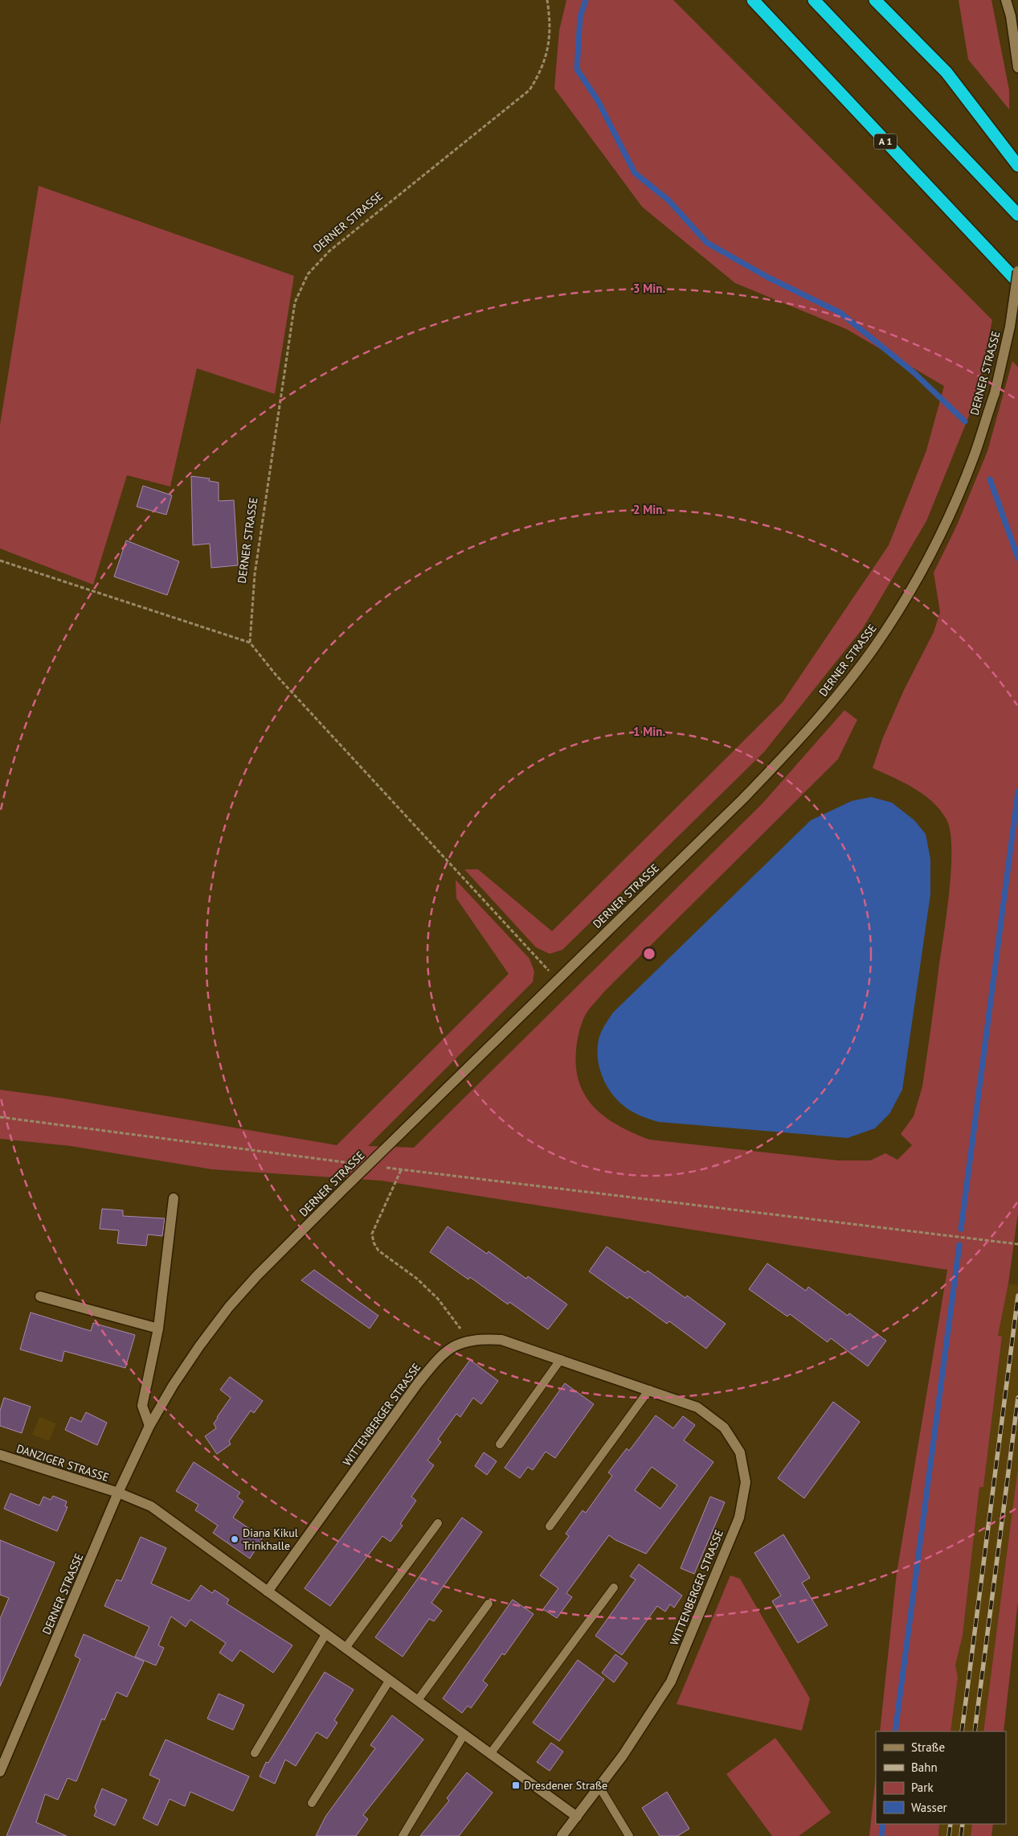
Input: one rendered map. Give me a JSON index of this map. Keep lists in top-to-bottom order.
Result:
{
  "streets": {
    "highway": ["A 1"],
    "street": ["DERNER STRASSE", "WITTENBERGER STRASSE", "DANZIGER STRASSE"]
  },
  "crossings": [
    ["DERNER STRASSE", "DANZIGER STRASSE"]
  ],
  "places": {
    "other": ["Diana Kikul Trinkhalle"],
    "transit": ["Dresdener Straße"]
  },
  "legend": [
    "Straße",
    "Bahn",
    "Park",
    "Wasser"
  ],
  "rings": ["3 Min.", "2 Min.", "1 Min."]
}
